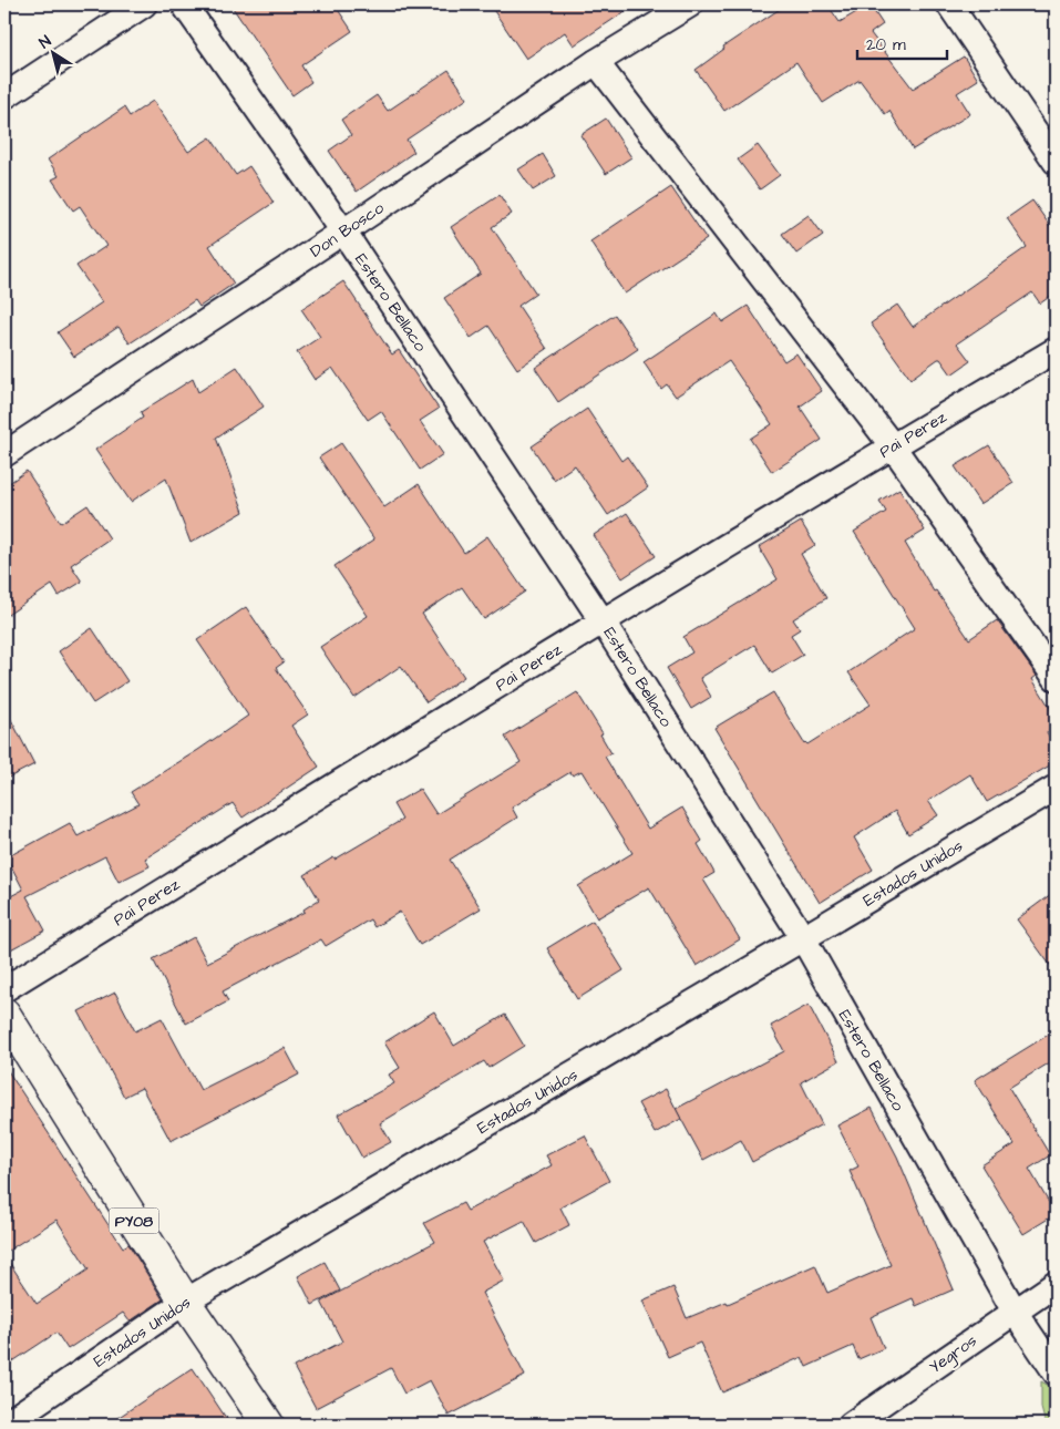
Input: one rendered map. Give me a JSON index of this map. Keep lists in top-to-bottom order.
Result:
{
  "streets": {
    "highway": ["PY08"],
    "street": [
      "Don Bosco",
      "Estero Bellaco",
      "Pai Perez",
      "Estados Unidos",
      "Yegros"
    ]
  },
  "crossings": [
    ["Don Bosco", "Estero Bellaco"],
    ["Estero Bellaco", "Pai Perez"],
    ["Estero Bellaco", "Estados Unidos"],
    ["Estero Bellaco", "Yegros"],
    ["Estados Unidos", "PY08"]
  ],
  "scale_bar": "20 m",
  "north": "top left"
}
